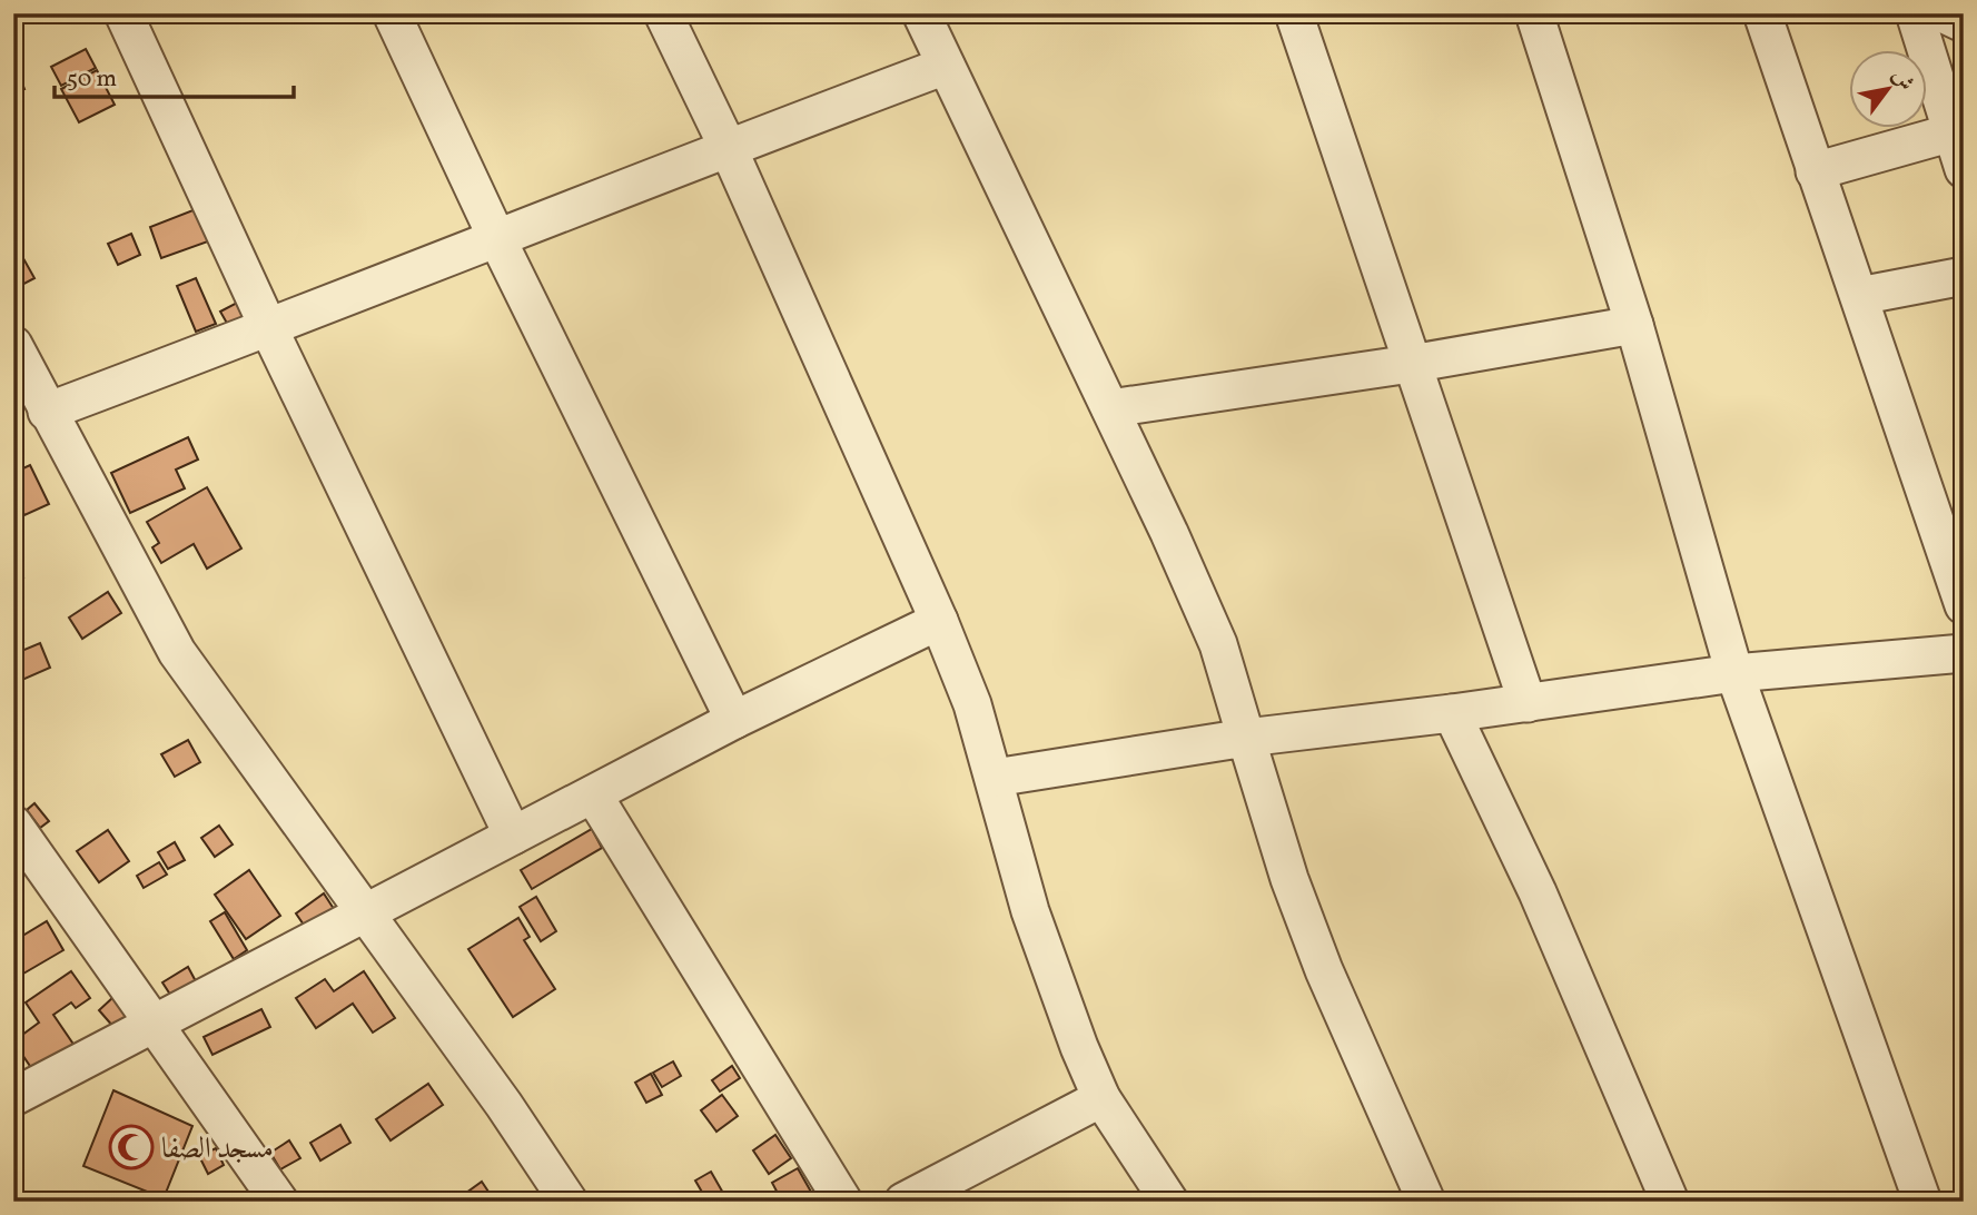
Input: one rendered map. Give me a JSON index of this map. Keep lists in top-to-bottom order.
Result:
{
  "places": {
    "mosque": ["مسجد الصفا"]
  },
  "scale_bar": "50 m",
  "north": "top right"
}
